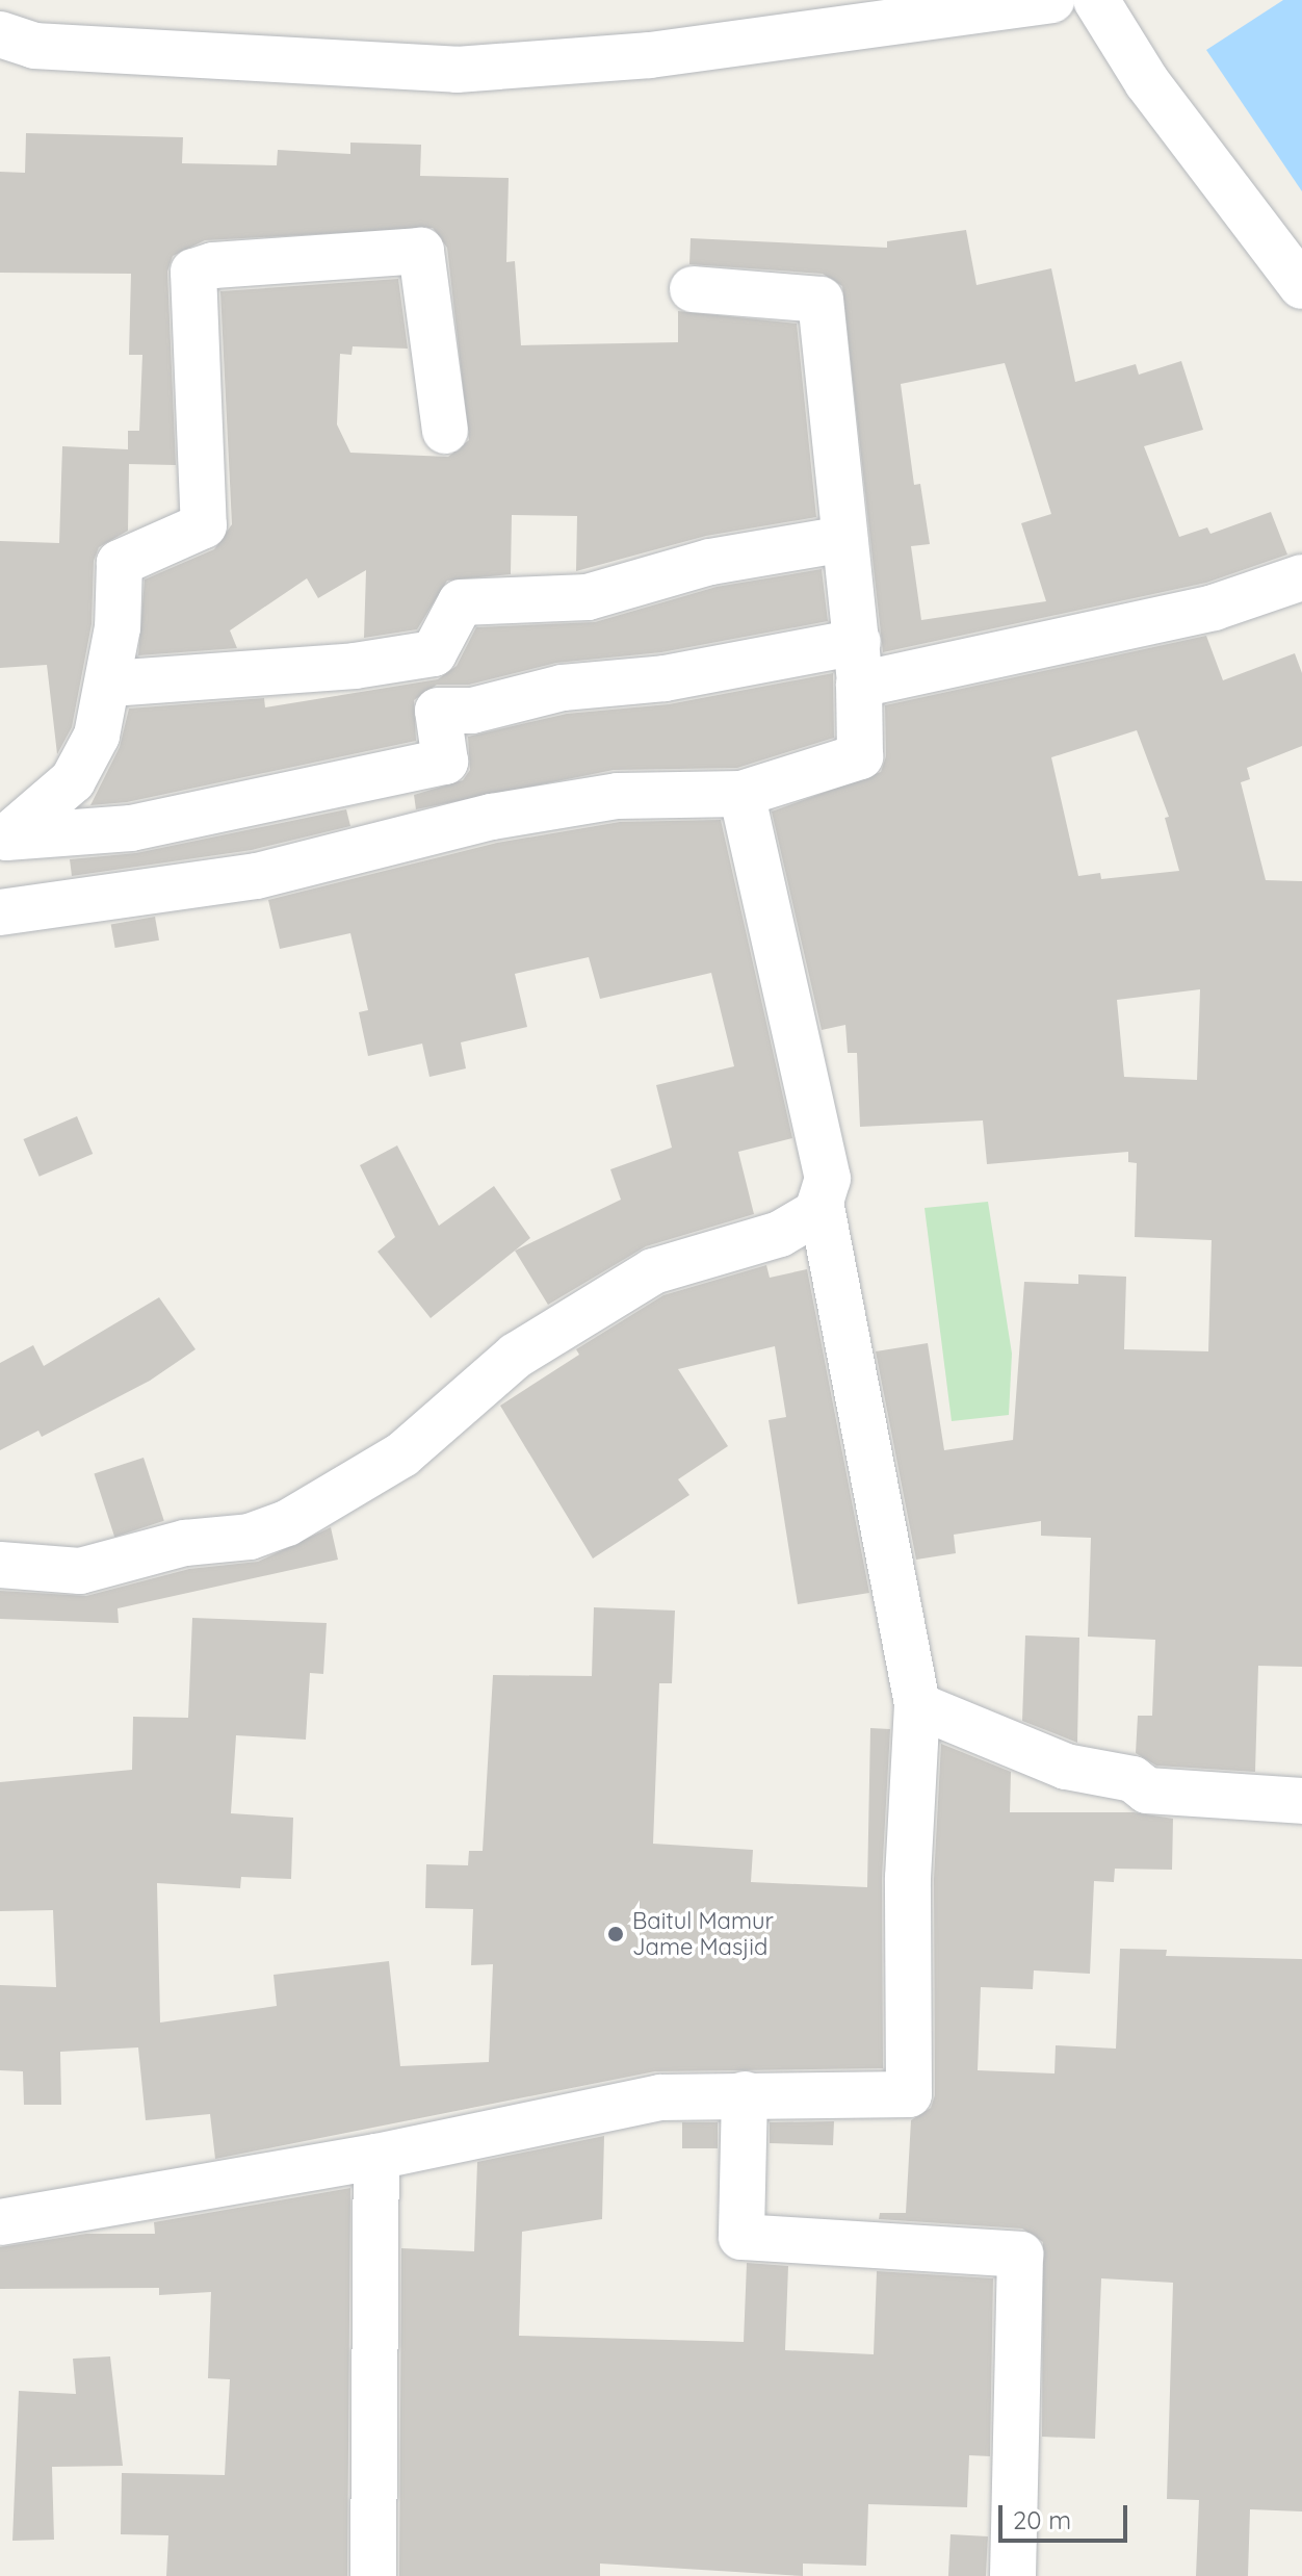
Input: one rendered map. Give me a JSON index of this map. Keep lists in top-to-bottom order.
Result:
{
  "places": ["Baitul Mamur Jame Masjid"],
  "scale_bar": "20 m"
}
